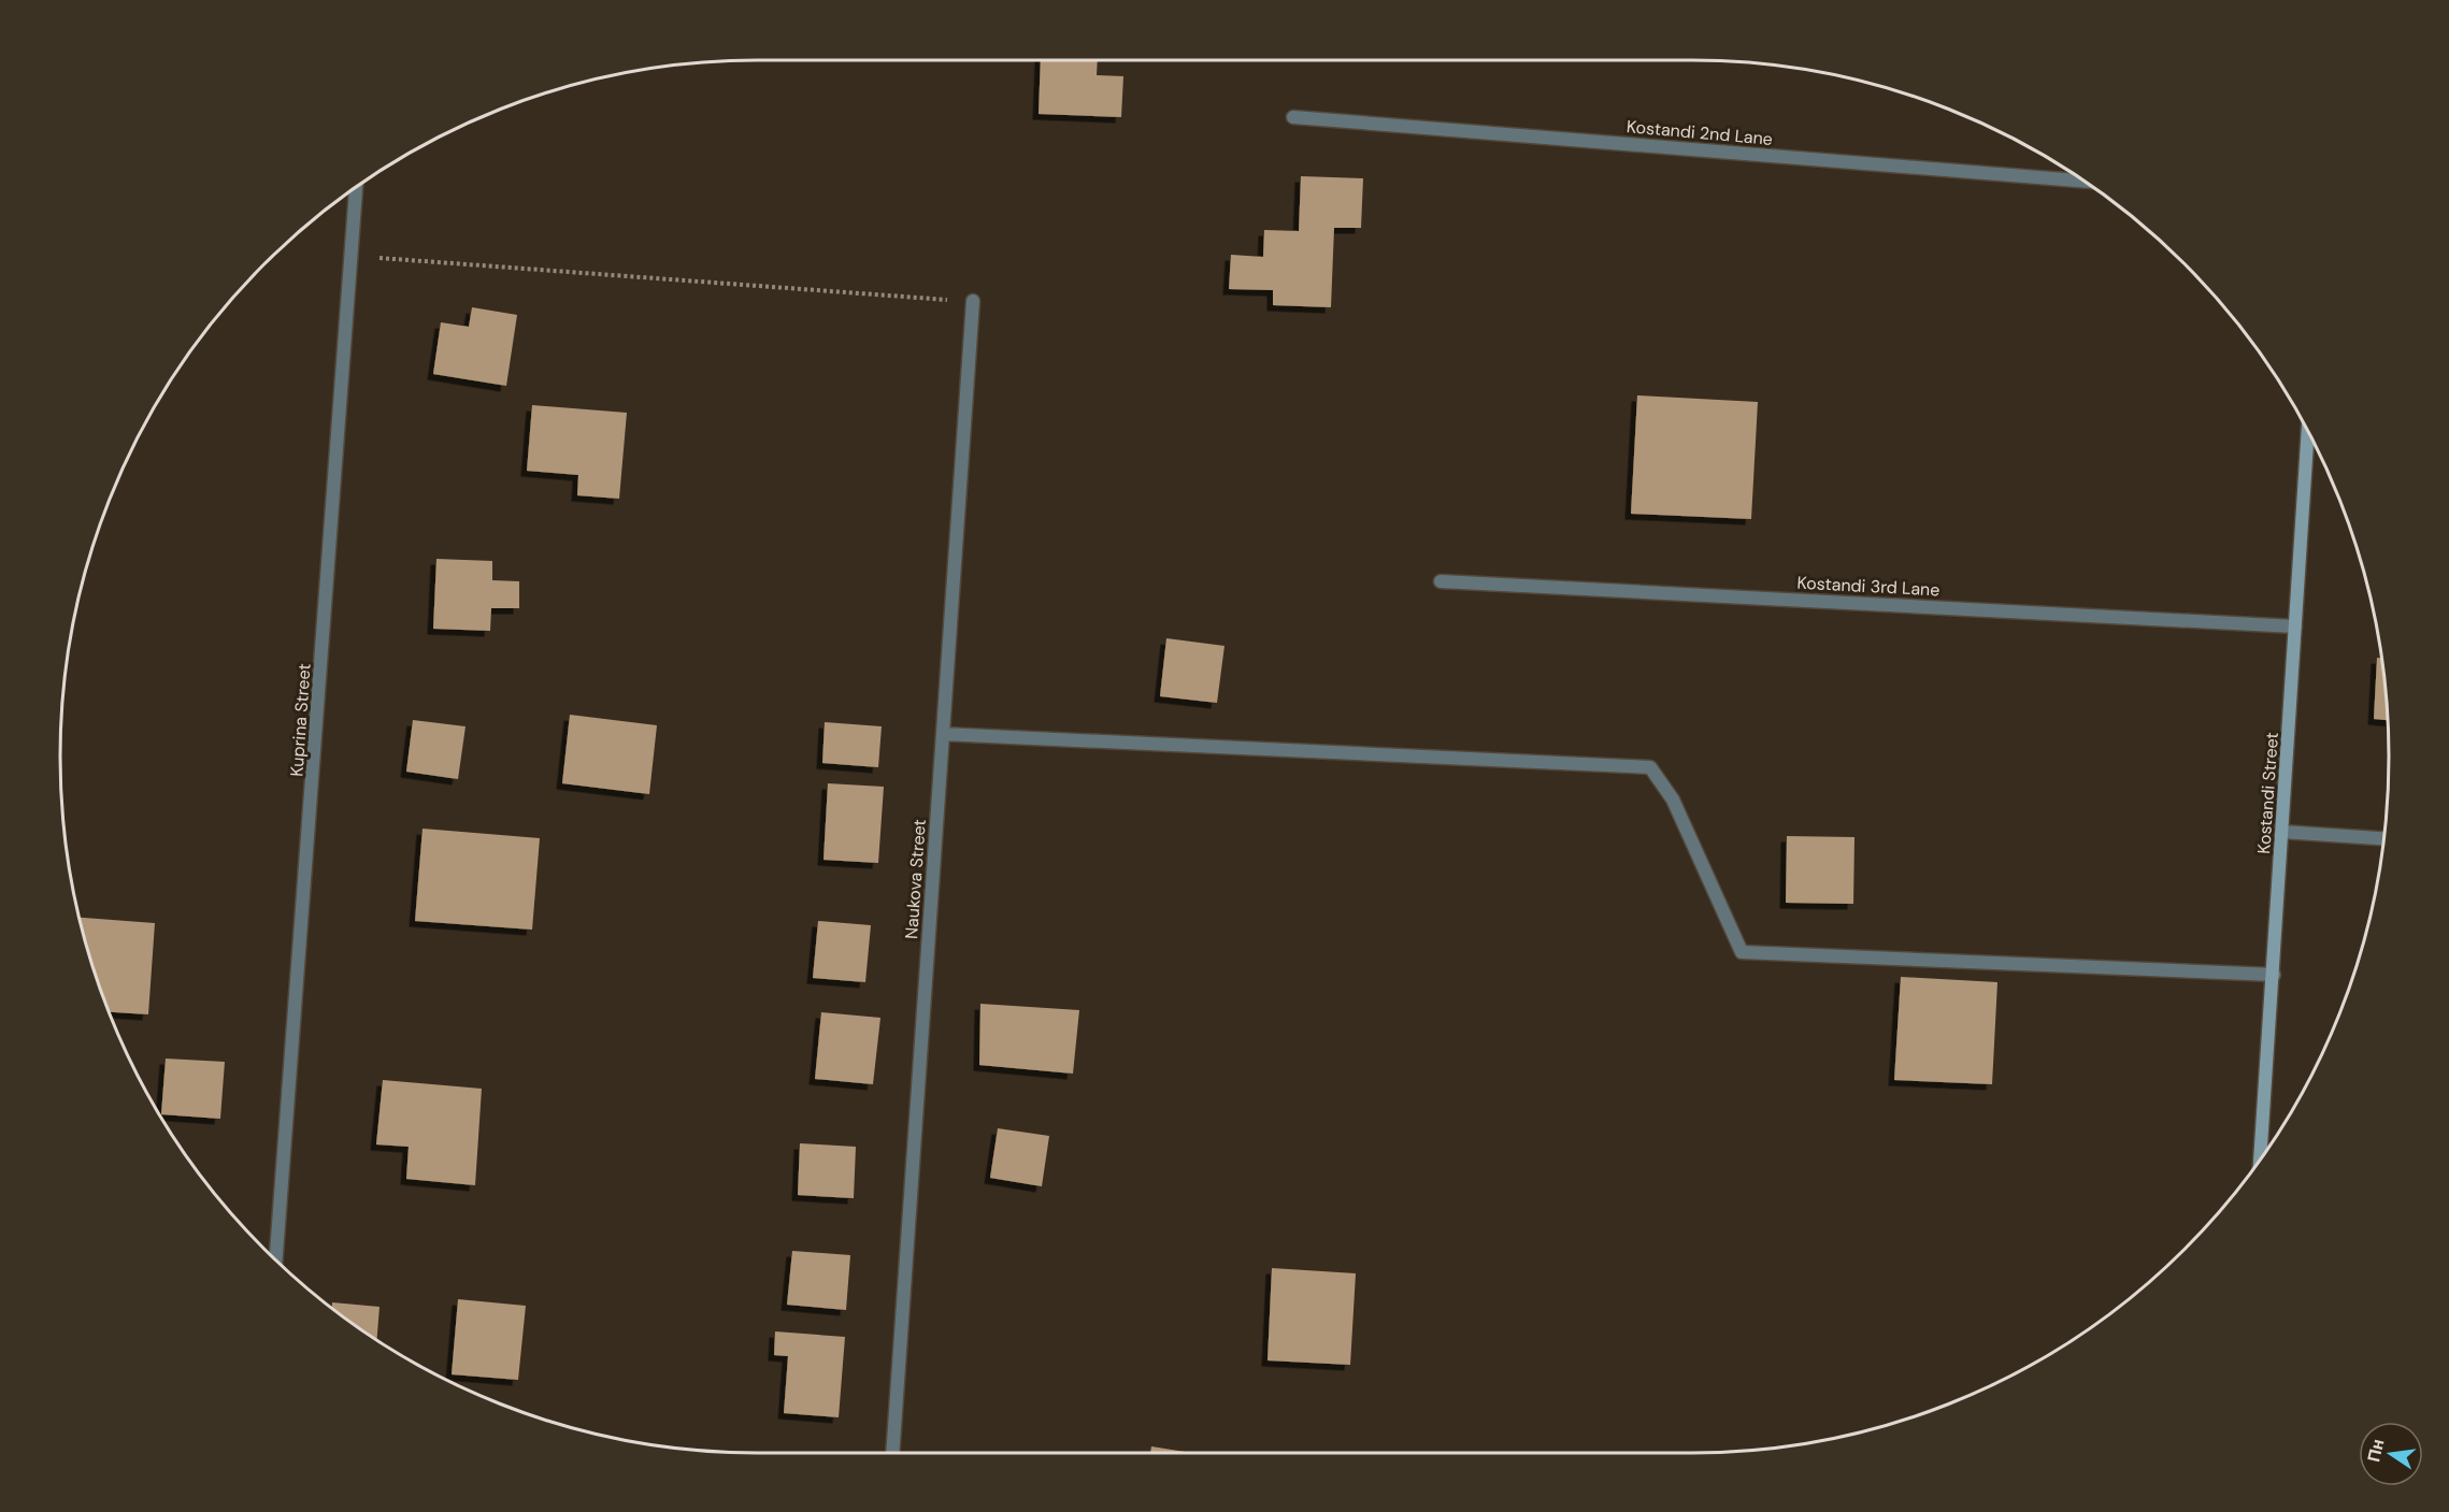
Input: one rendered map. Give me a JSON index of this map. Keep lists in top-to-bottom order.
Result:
{
  "streets": {
    "street": [
      "Kostandi 2nd Lane",
      "Kostandi 3rd Lane",
      "Kuprina Street",
      "Kostandi Street",
      "Naukova Street"
    ]
  },
  "crossings": [
    ["Kostandi 3rd Lane", "Kostandi Street"]
  ],
  "north": "left"
}
